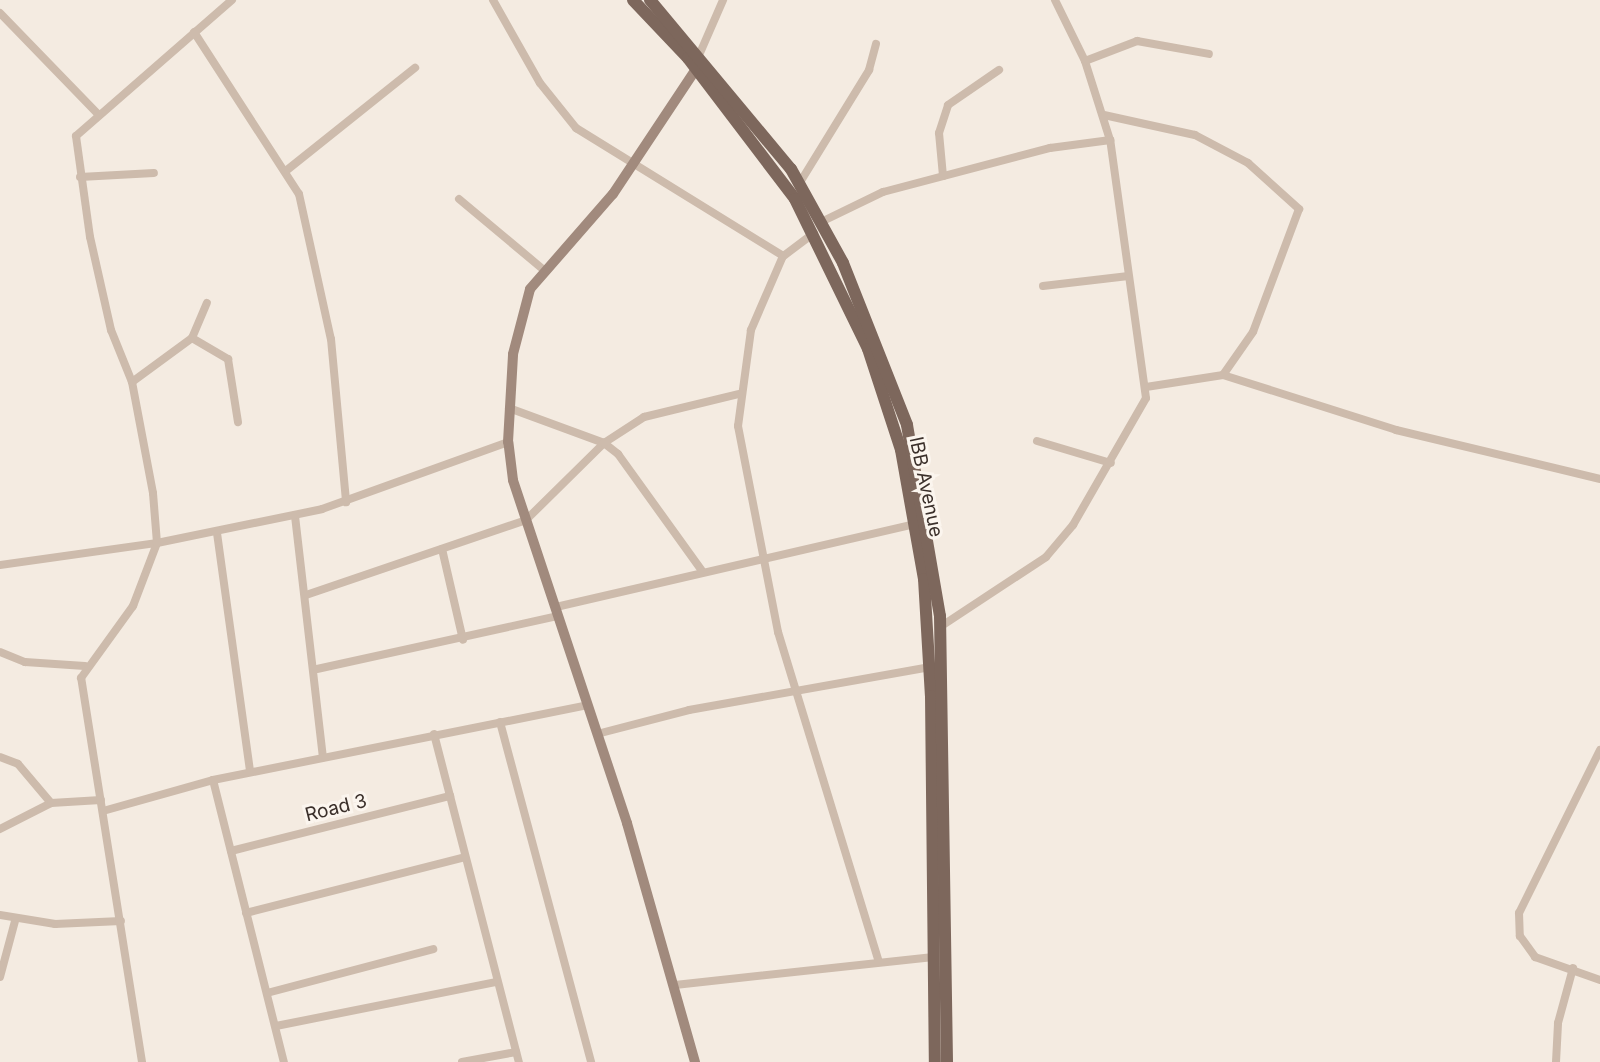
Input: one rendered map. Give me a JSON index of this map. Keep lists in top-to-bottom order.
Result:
{
  "streets": {
    "main road": ["IBB Avenue"],
    "street": ["Road 3"]
  }
}
